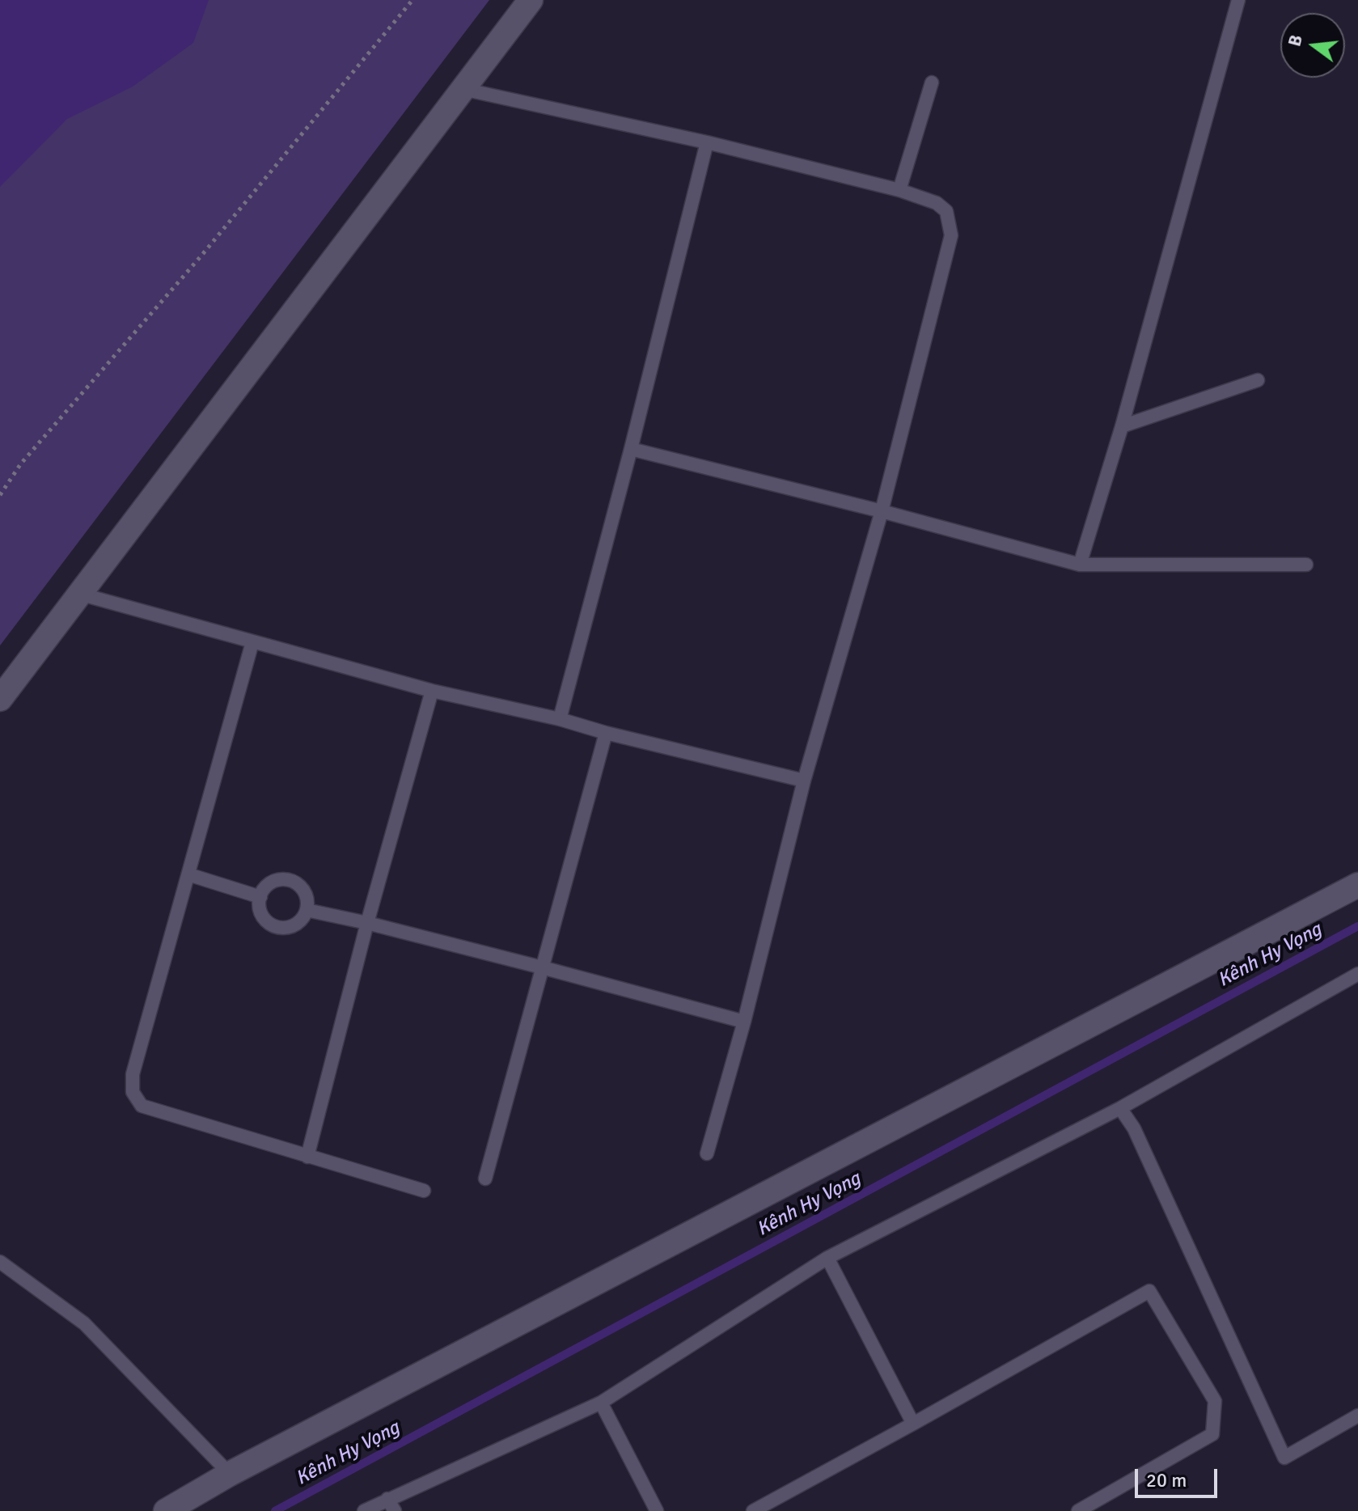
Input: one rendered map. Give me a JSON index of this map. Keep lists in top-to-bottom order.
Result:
{
  "water": ["Kênh Hy Vọng"],
  "scale_bar": "20 m",
  "north": "left"
}
